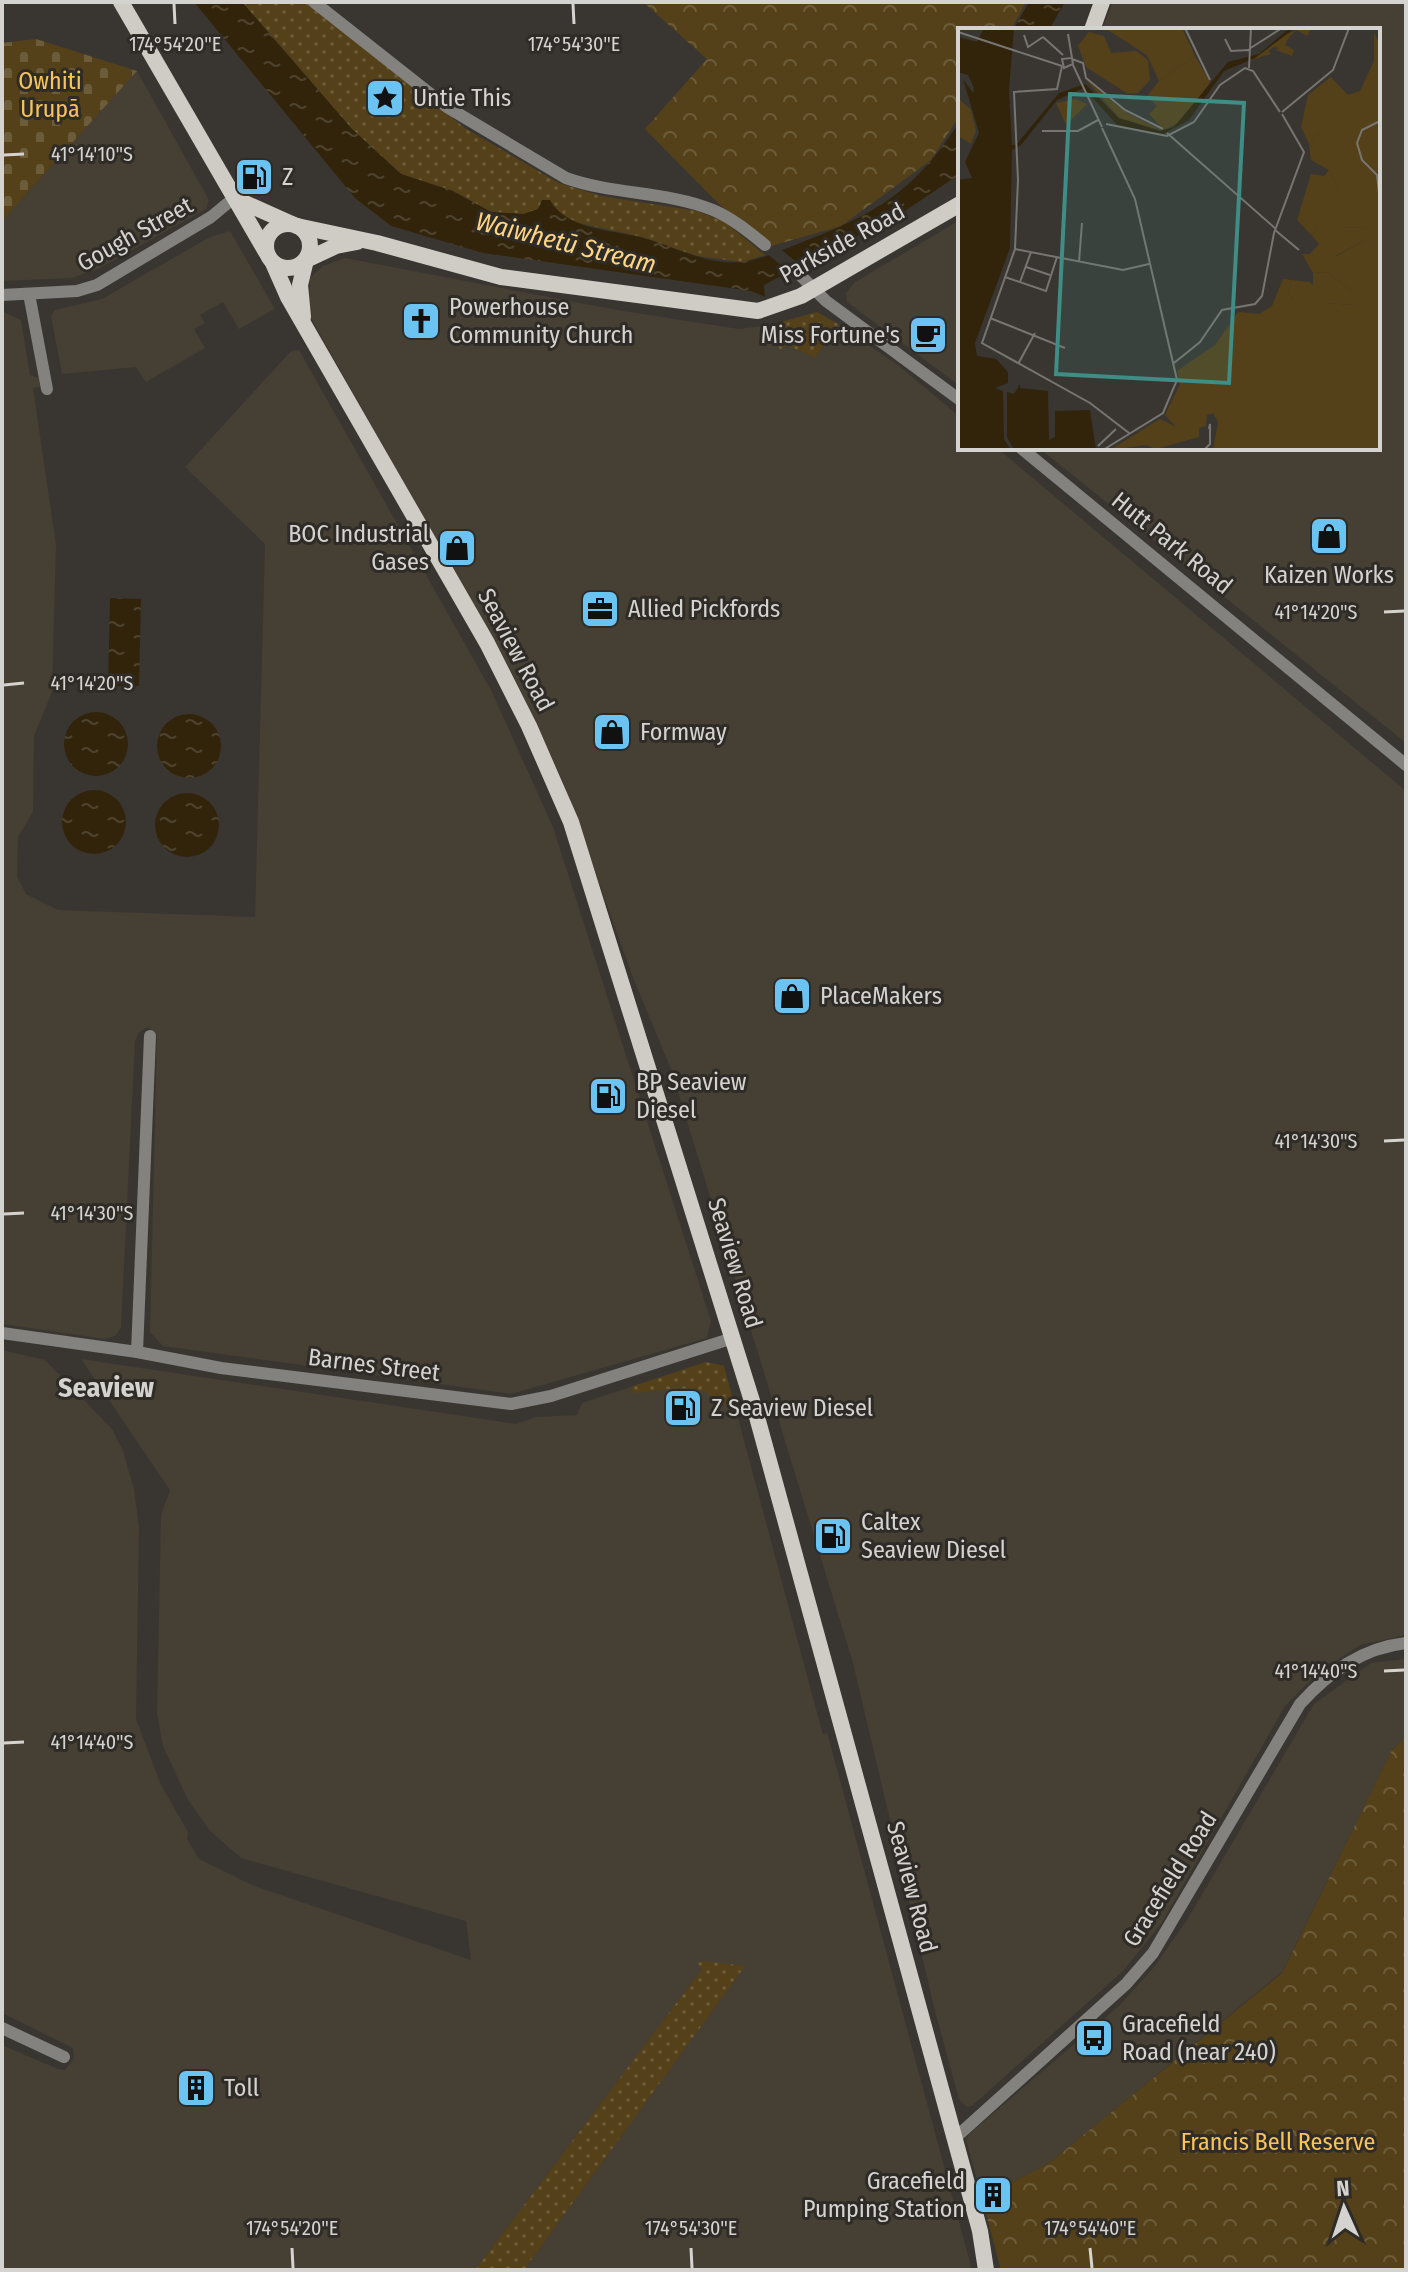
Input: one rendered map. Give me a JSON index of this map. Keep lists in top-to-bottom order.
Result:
{
  "streets": {
    "main road": ["Parkside Road", "Seaview Road"],
    "street": [
      "Gough Street",
      "Hutt Park Road",
      "Barnes Street",
      "Gracefield Road"
    ]
  },
  "crossings": [
    ["Gough Street", "Seaview Road"],
    ["Parkside Road", "Seaview Road"],
    ["Seaview Road", "Barnes Street"],
    ["Seaview Road", "Gracefield Road"]
  ],
  "districts": ["Seaview"],
  "water": ["Waiwhetū Stream"],
  "parks": ["Owhiti Urupā", "Francis Bell Reserve"],
  "places": {
    "place": ["Untie This"],
    "fuel station": [
      "Z",
      "BP Seaview Diesel",
      "Z Seaview Diesel",
      "Caltex Seaview Diesel"
    ],
    "church": ["Powerhouse Community Church"],
    "cafe": ["Miss Fortune's"],
    "shop": [
      "Kaizen Works",
      "BOC Industrial Gases",
      "Formway",
      "PlaceMakers"
    ],
    "office": ["Allied Pickfords"],
    "bus stop": ["Gracefield Road (near 240)"],
    "building": ["Toll", "Gracefield Pumping Station"]
  },
  "north": "top",
  "coordinates": [
    "174°54'20\"E",
    "174°54'30\"E",
    "41°14'10\"S",
    "41°14'20\"S",
    "41°14'30\"S",
    "41°14'40\"S",
    "174°54'40\"E"
  ]
}
